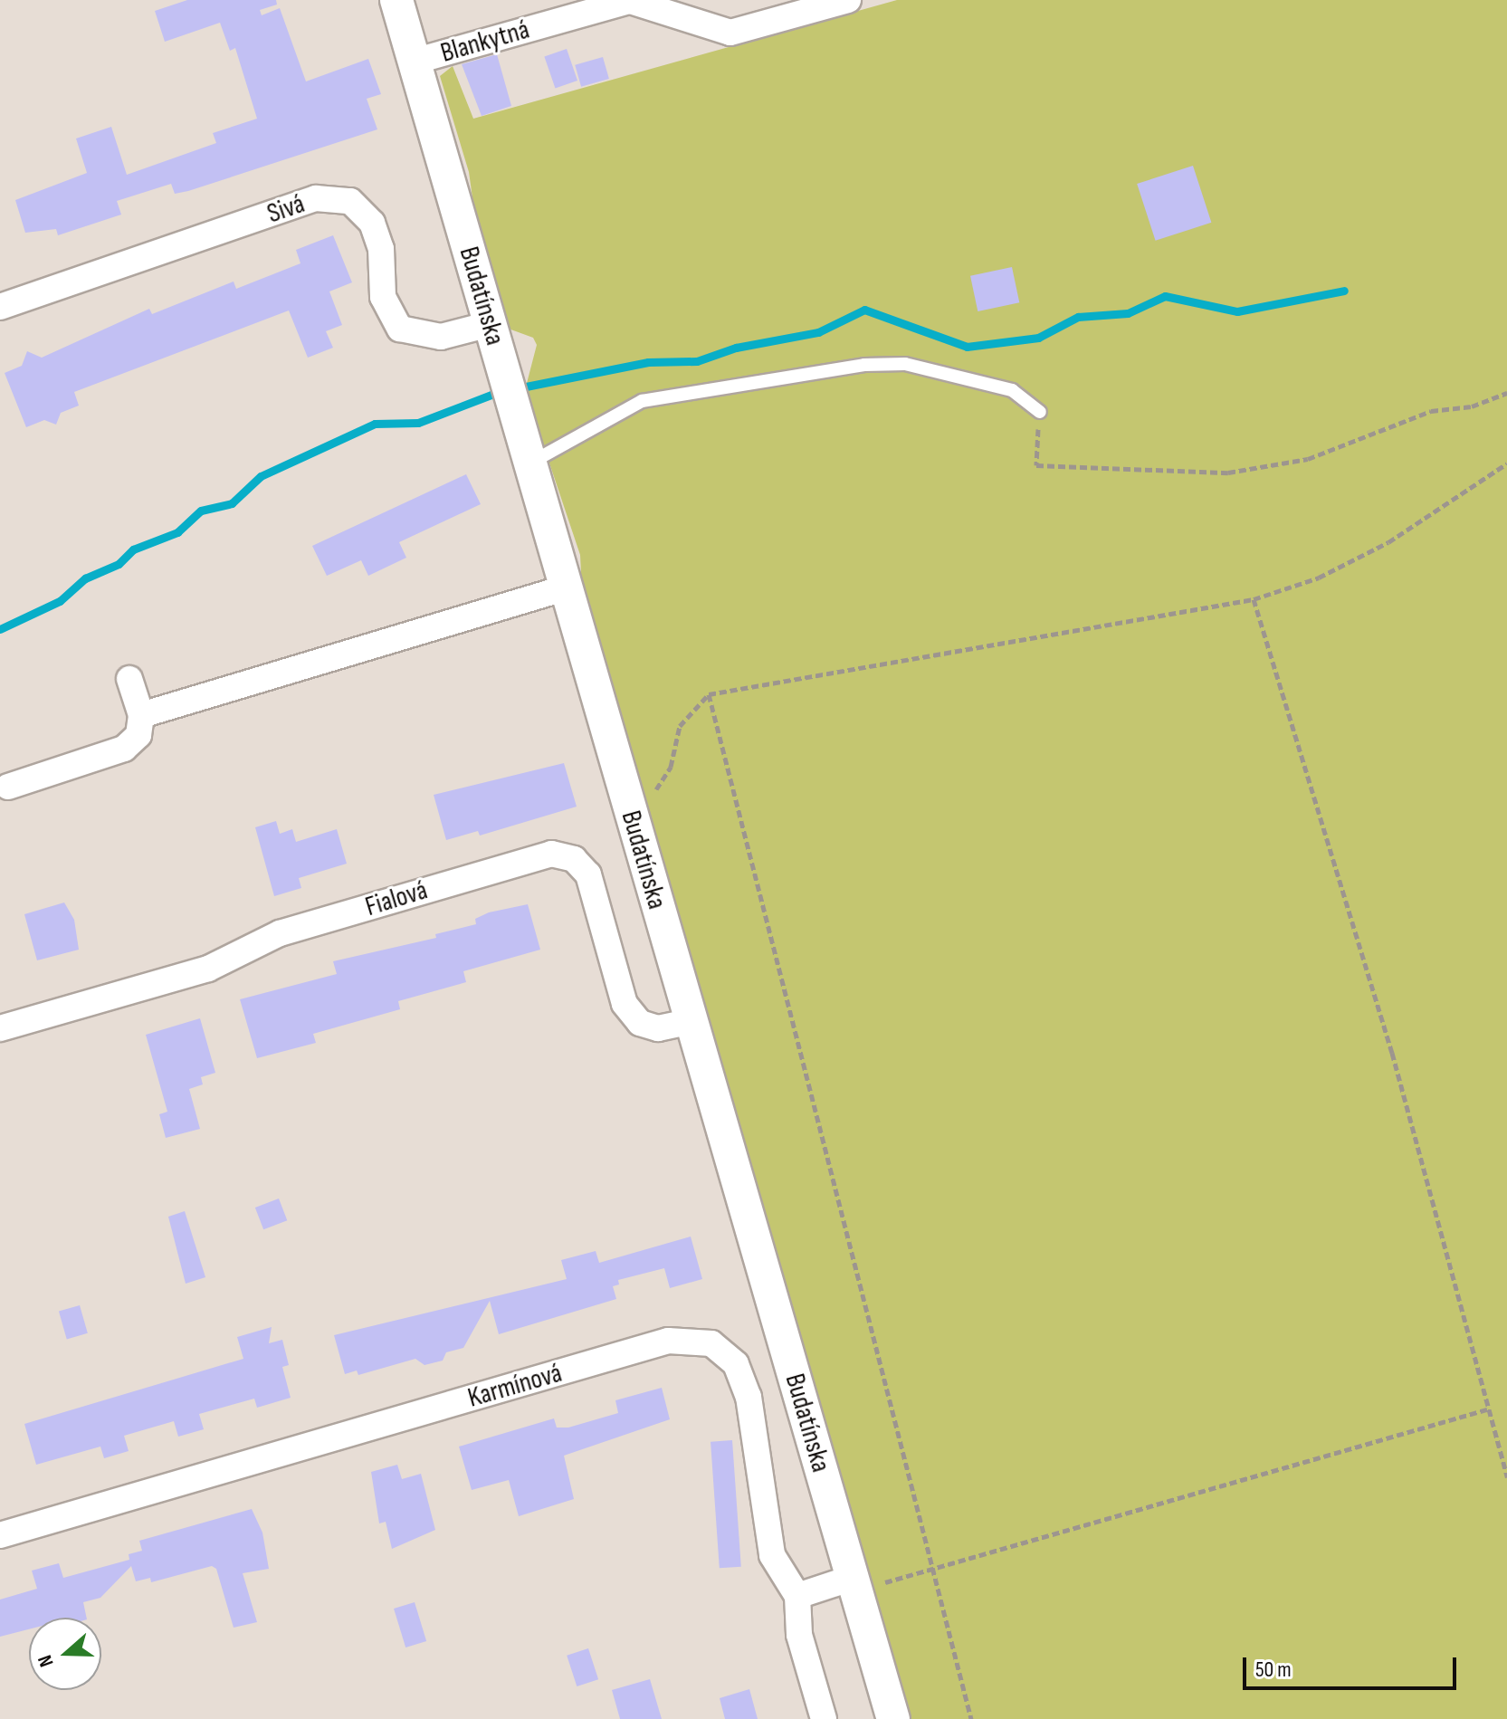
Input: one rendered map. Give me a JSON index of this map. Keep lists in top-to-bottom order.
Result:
{
  "streets": {
    "street": [
      "Blankytná",
      "Sivá",
      "Budatínska",
      "Fialová",
      "Karmínová"
    ]
  },
  "crossings": [
    ["Blankytná", "Budatínska"],
    ["Sivá", "Budatínska"],
    ["Budatínska", "Fialová"]
  ],
  "scale_bar": "50 m",
  "north": "left"
}
